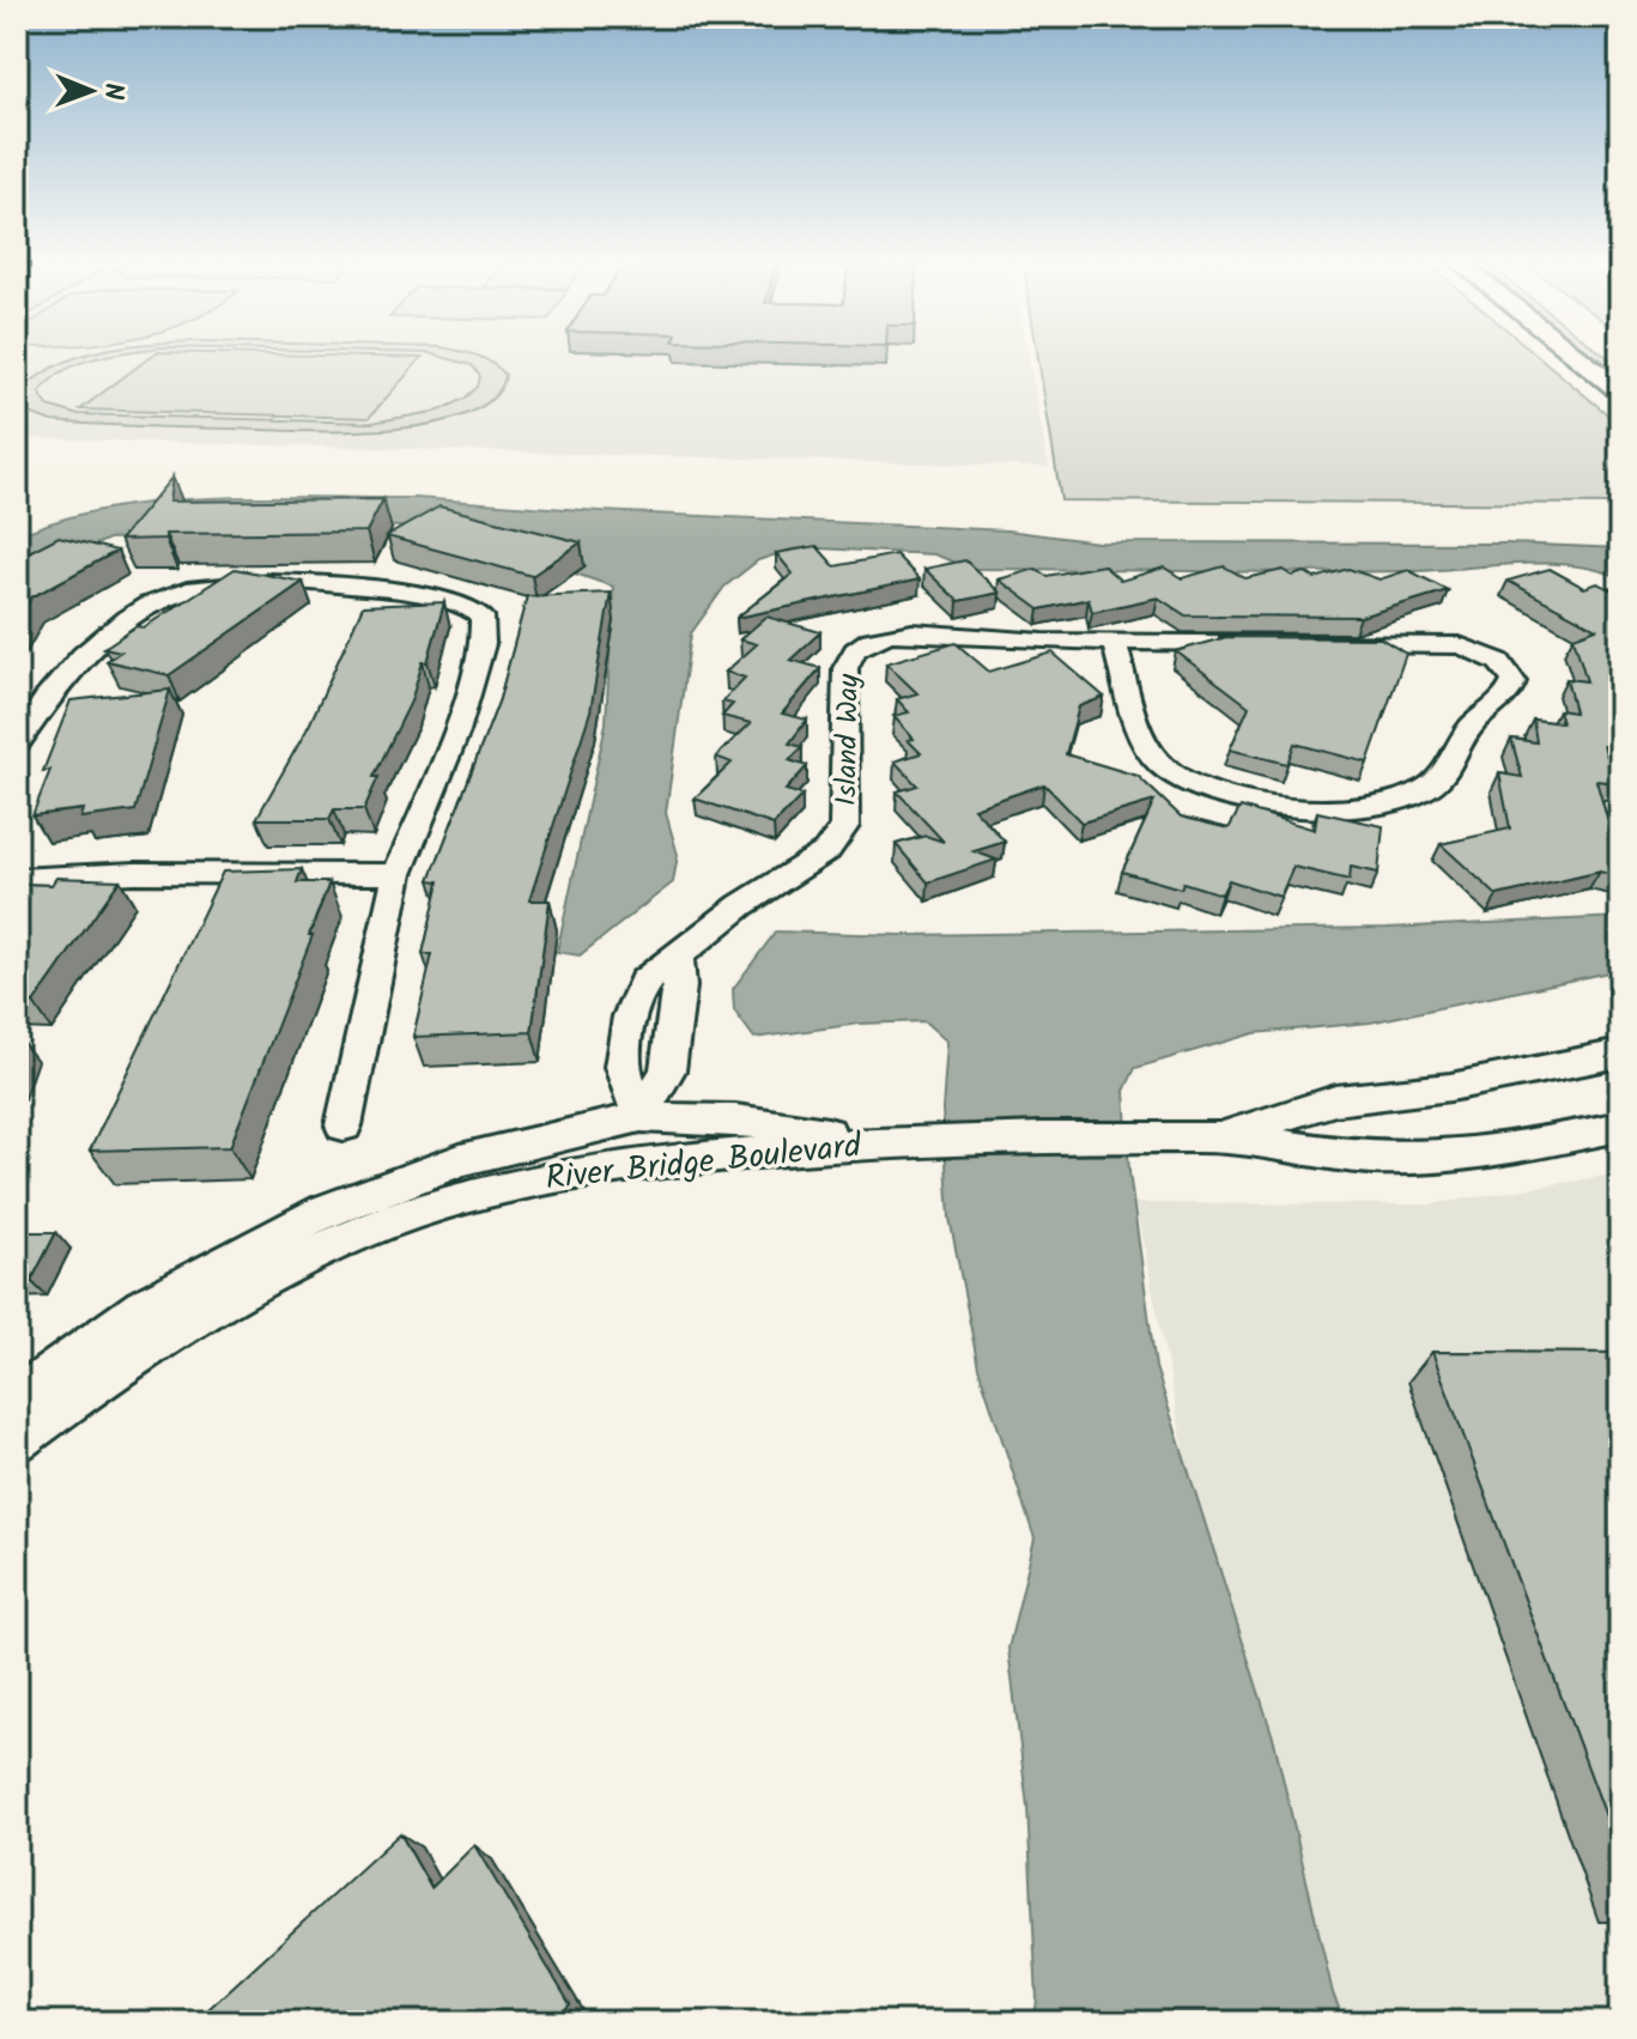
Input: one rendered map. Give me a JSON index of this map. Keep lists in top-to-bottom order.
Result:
{
  "streets": {
    "street": ["Island Way", "River Bridge Boulevard"]
  },
  "crossings": [
    ["Island Way", "River Bridge Boulevard"]
  ],
  "north": "right"
}
